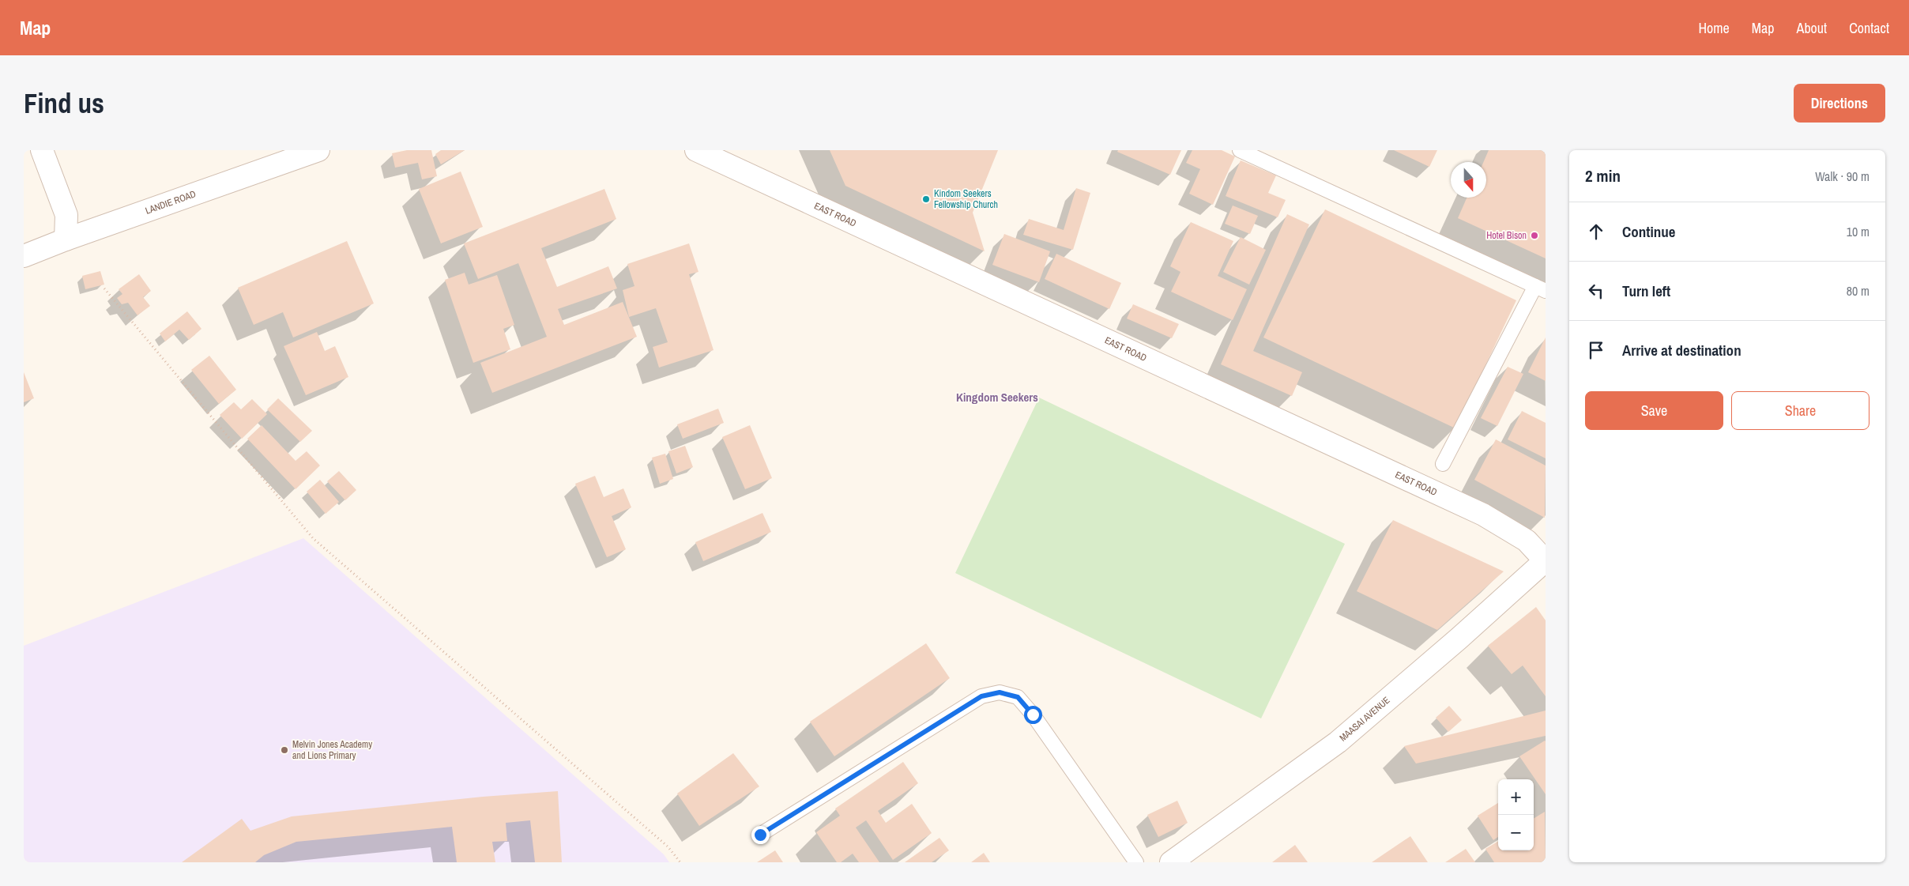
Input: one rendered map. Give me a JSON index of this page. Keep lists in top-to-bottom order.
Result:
{
  "streets": {
    "street": ["LANDIE ROAD", "EAST ROAD", "MAASAI AVENUE"]
  },
  "crossings": [
    ["EAST ROAD", "MAASAI AVENUE"]
  ],
  "districts": ["Kingdom Seekers"],
  "places": ["Kindom Seekers Fellowship Church", "Hotel Bison", "Melvin Jones Academy and Lions Primary"],
  "north": "bottom",
  "page": {
    "header": "Map",
    "nav": [
      "Home",
      "Map",
      "About",
      "Contact"
    ],
    "buttons": [
      "Directions",
      ["Save", "Share"]
    ],
    "title": "Find us",
    "heading": ["2 min", "Walk · 90 m"],
    "list": [
      ["Continue", "10 m"],
      ["Turn left", "80 m"],
      "Arrive at destination"
    ],
    "map_buttons": ["+", "−"]
  }
}
